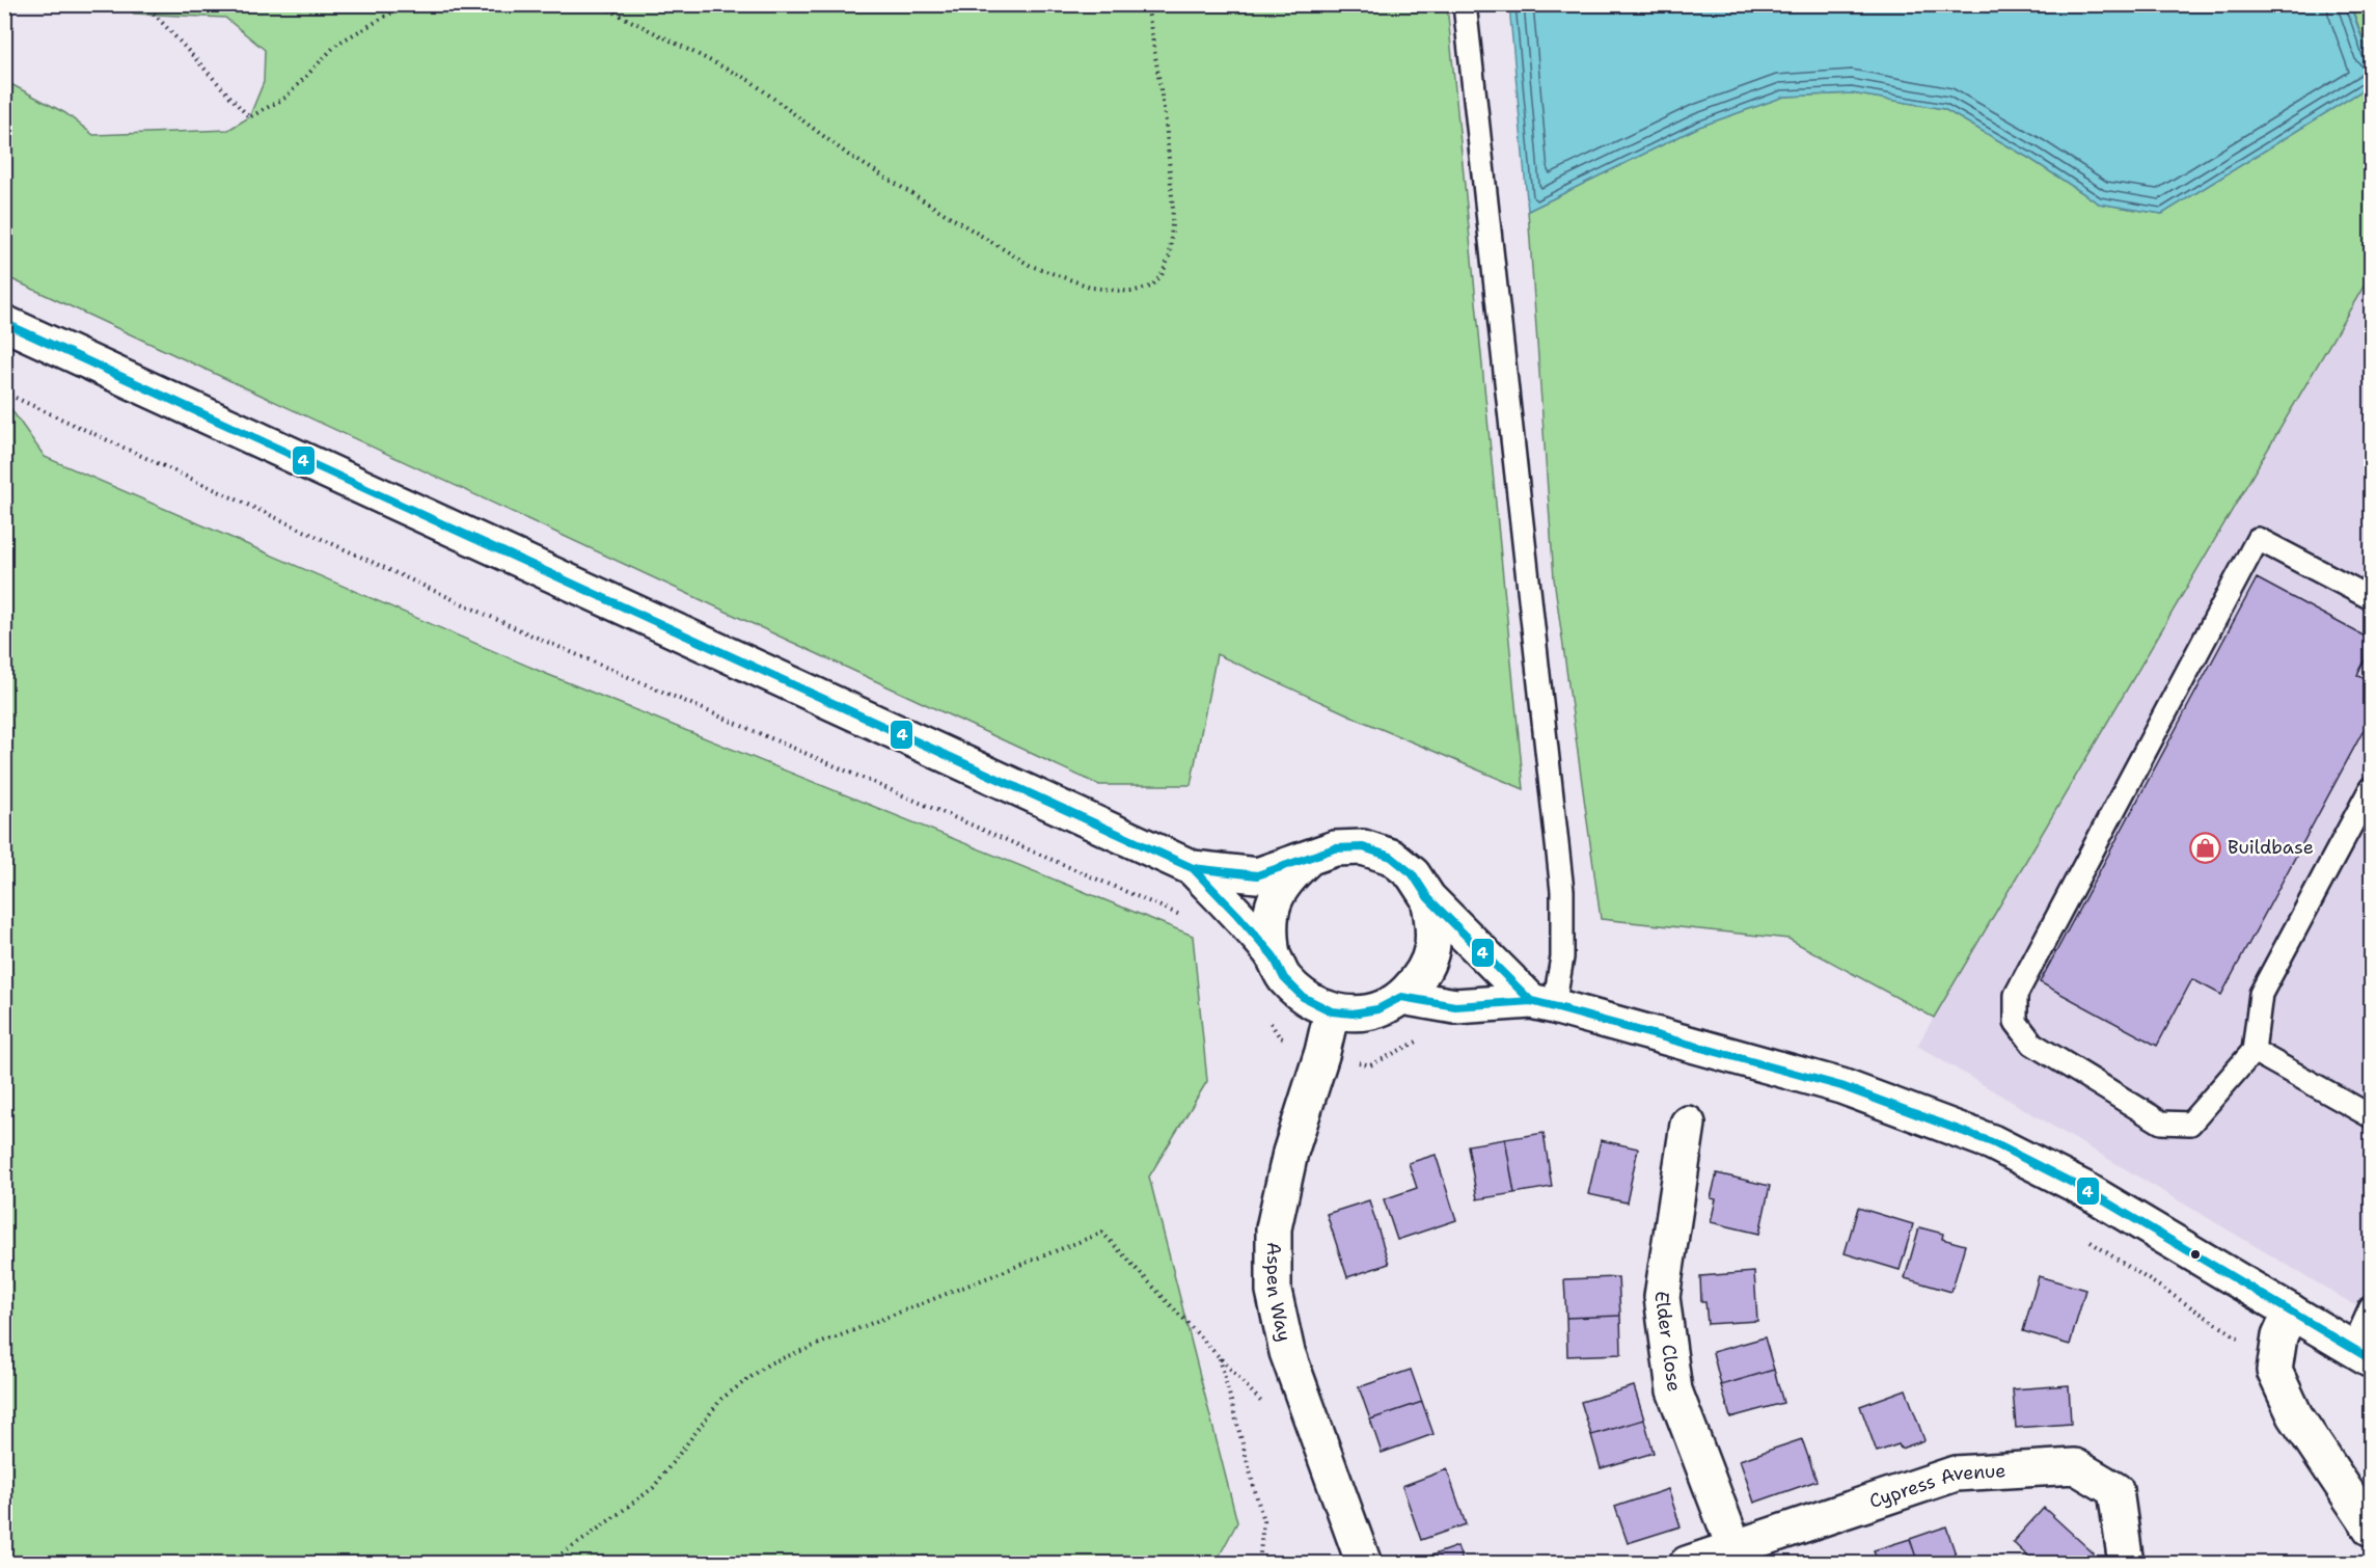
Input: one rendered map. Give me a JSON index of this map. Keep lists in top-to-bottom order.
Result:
{
  "streets": {
    "main road": ["Aspen Way", "Elder Close", "Cypress Avenue"]
  },
  "crossings": [
    ["Elder Close", "Cypress Avenue"]
  ],
  "places": {
    "shop": ["Buildbase"]
  },
  "lines": ["transit line 4"]
}
